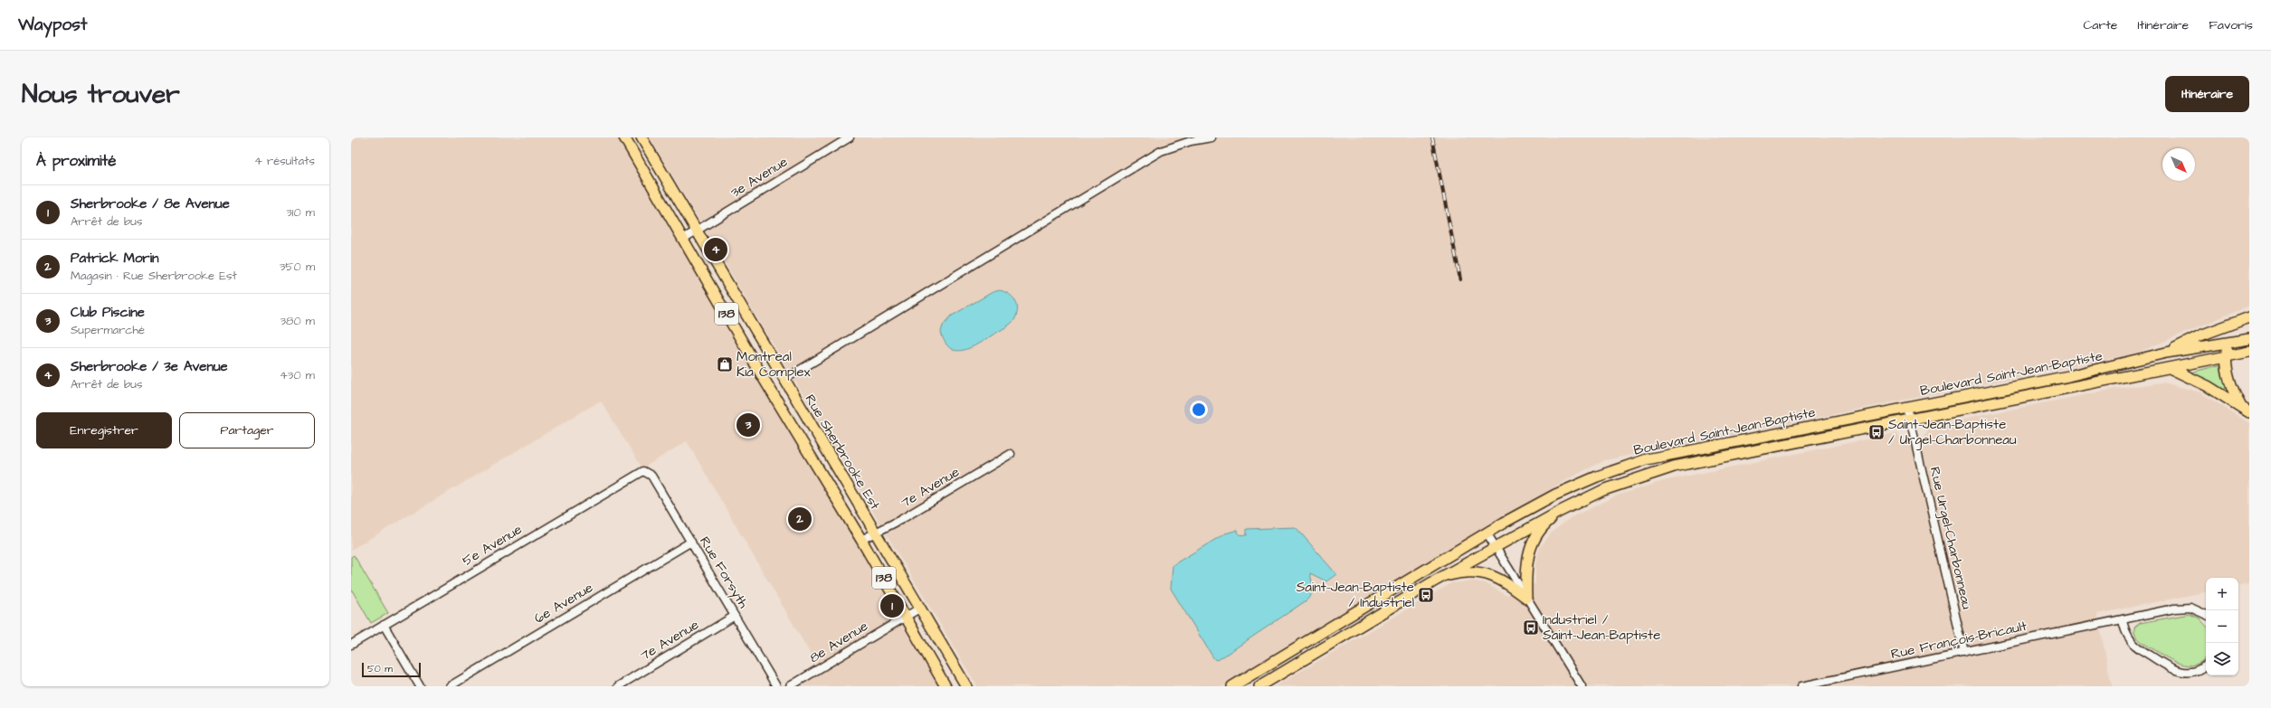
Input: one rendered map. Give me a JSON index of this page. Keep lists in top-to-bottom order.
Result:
{
  "streets": {
    "main road": ["138", "Boulevard Saint-Jean-Baptiste", "Rue Sherbrooke Est"],
    "street": [
      "3e Avenue",
      "7e Avenue",
      "Rue Urgel-Charbonneau",
      "5e Avenue",
      "Rue Forsyth",
      "6e Avenue",
      "Rue François-Bricault",
      "8e Avenue"
    ]
  },
  "crossings": [
    ["3e Avenue", "138"],
    ["3e Avenue", "Rue Sherbrooke Est"],
    ["138", "7e Avenue"],
    ["138", "8e Avenue"],
    ["Boulevard Saint-Jean-Baptiste", "Rue Urgel-Charbonneau"],
    ["Rue Sherbrooke Est", "7e Avenue"],
    ["Rue Sherbrooke Est", "8e Avenue"],
    ["7e Avenue", "Rue Forsyth"],
    ["Rue Urgel-Charbonneau", "Rue François-Bricault"],
    ["5e Avenue", "Rue Forsyth"],
    ["Rue Forsyth", "6e Avenue"]
  ],
  "places": {
    "shop": ["Montreal Kia Complex"],
    "bus stop": ["Saint-Jean-Baptiste / Urgel-Charbonneau", "Saint-Jean-Baptiste / Industriel", "Industriel / Saint-Jean-Baptiste"]
  },
  "scale_bar": "50 m",
  "north": "bottom right",
  "page": {
    "header": "Waypost",
    "nav": ["Carte", "Itinéraire", "Favoris"],
    "buttons": [
      "Itinéraire",
      ["Enregistrer", "Partager"]
    ],
    "title": "Nous trouver",
    "heading": ["À proximité", "4 résultats"],
    "list": [
      {
        "mark": "1",
        "name": "Sherbrooke / 8e Avenue",
        "note": "Arrêt de bus",
        "value": "310 m"
      },
      {
        "mark": "2",
        "name": "Patrick Morin",
        "note": "Magasin · Rue Sherbrooke Est",
        "value": "350 m"
      },
      {
        "mark": "3",
        "name": "Club Piscine",
        "note": "Supermarché",
        "value": "380 m"
      },
      {
        "mark": "4",
        "name": "Sherbrooke / 3e Avenue",
        "note": "Arrêt de bus",
        "value": "430 m"
      }
    ],
    "pins": [
      "4",
      "3",
      "2",
      "1"
    ],
    "map_buttons": ["+", "−"],
    "scale": "50 m"
  }
}
